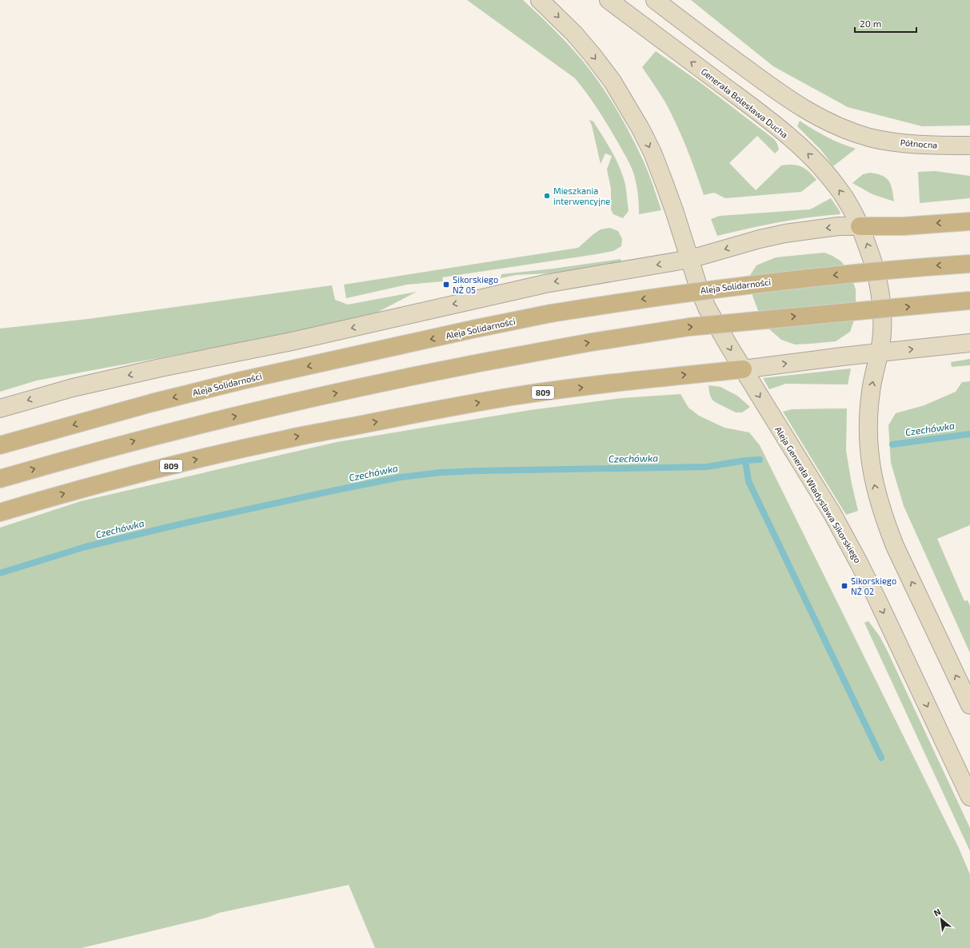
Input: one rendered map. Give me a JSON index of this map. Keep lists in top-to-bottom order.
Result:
{
  "streets": {
    "main road": [
      "Generała Bolesława Ducha",
      "Północna",
      "Aleja Solidarności",
      "809",
      "Aleja Generała Władysława Sikorskiego"
    ]
  },
  "crossings": [
    ["Generała Bolesława Ducha", "809"],
    ["809", "Aleja Generała Władysława Sikorskiego"]
  ],
  "water": ["Czechówka"],
  "places": {
    "other": ["Mieszkania interwencyjne"],
    "transit": ["Sikorskiego NŻ 05", "Sikorskiego NŻ 02"]
  },
  "scale_bar": "20 m",
  "north": "top left"
}
